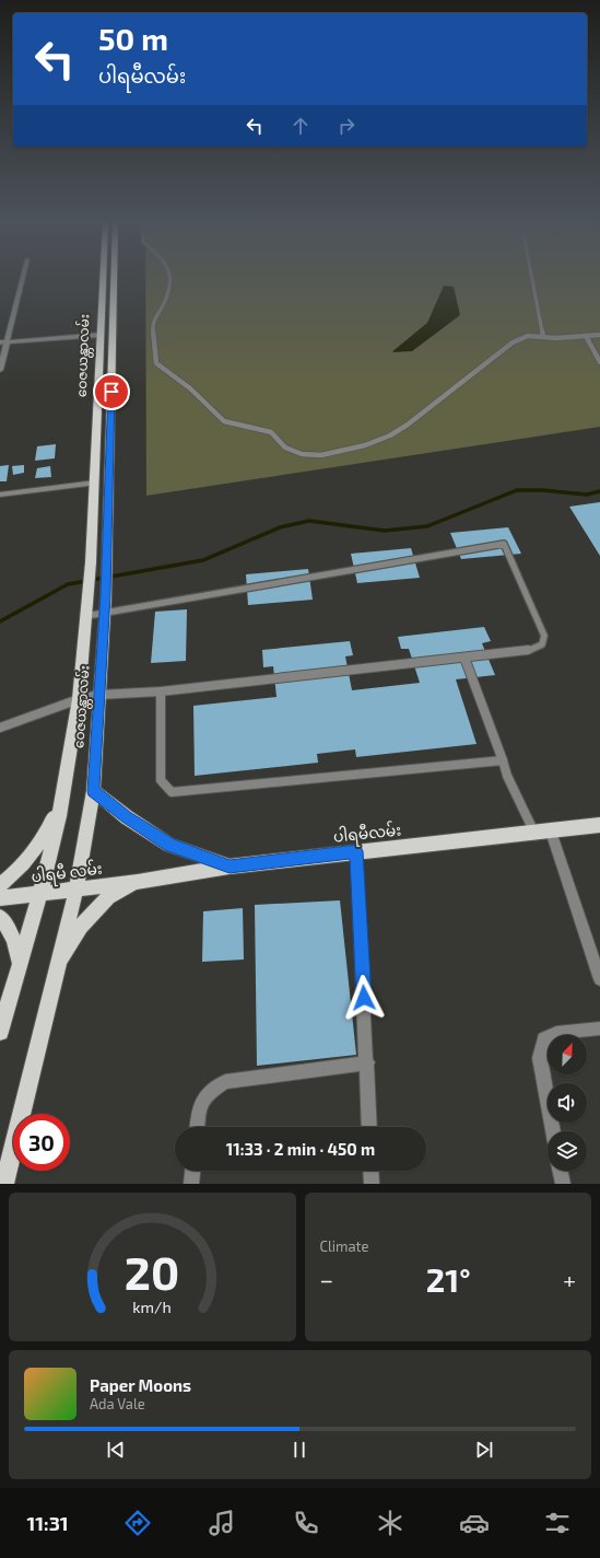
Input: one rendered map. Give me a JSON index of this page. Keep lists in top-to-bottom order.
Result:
{
  "streets": {
    "main road": ["ဝေဇယန္တာလမ်း", "ပါရမီလမ်း", "ပါရမီ လမ်း"]
  },
  "crossings": [
    ["ဝေဇယန္တာလမ်း", "ပါရမီ လမ်း"],
    ["ပါရမီလမ်း", "ပါရမီ လမ်း"]
  ],
  "north": "top right",
  "page": {
    "turn": ["50 m", "ပါရမီလမ်း"],
    "limit": "30",
    "trip": "11:33 · 2 min · 450 m",
    "tile": "Climate",
    "heat": ["−", "21°", "+"],
    "song": ["Paper Moons", "Ada Vale"],
    "tabs": "11:31",
    "gauge": ["20", "km/h"]
  }
}
